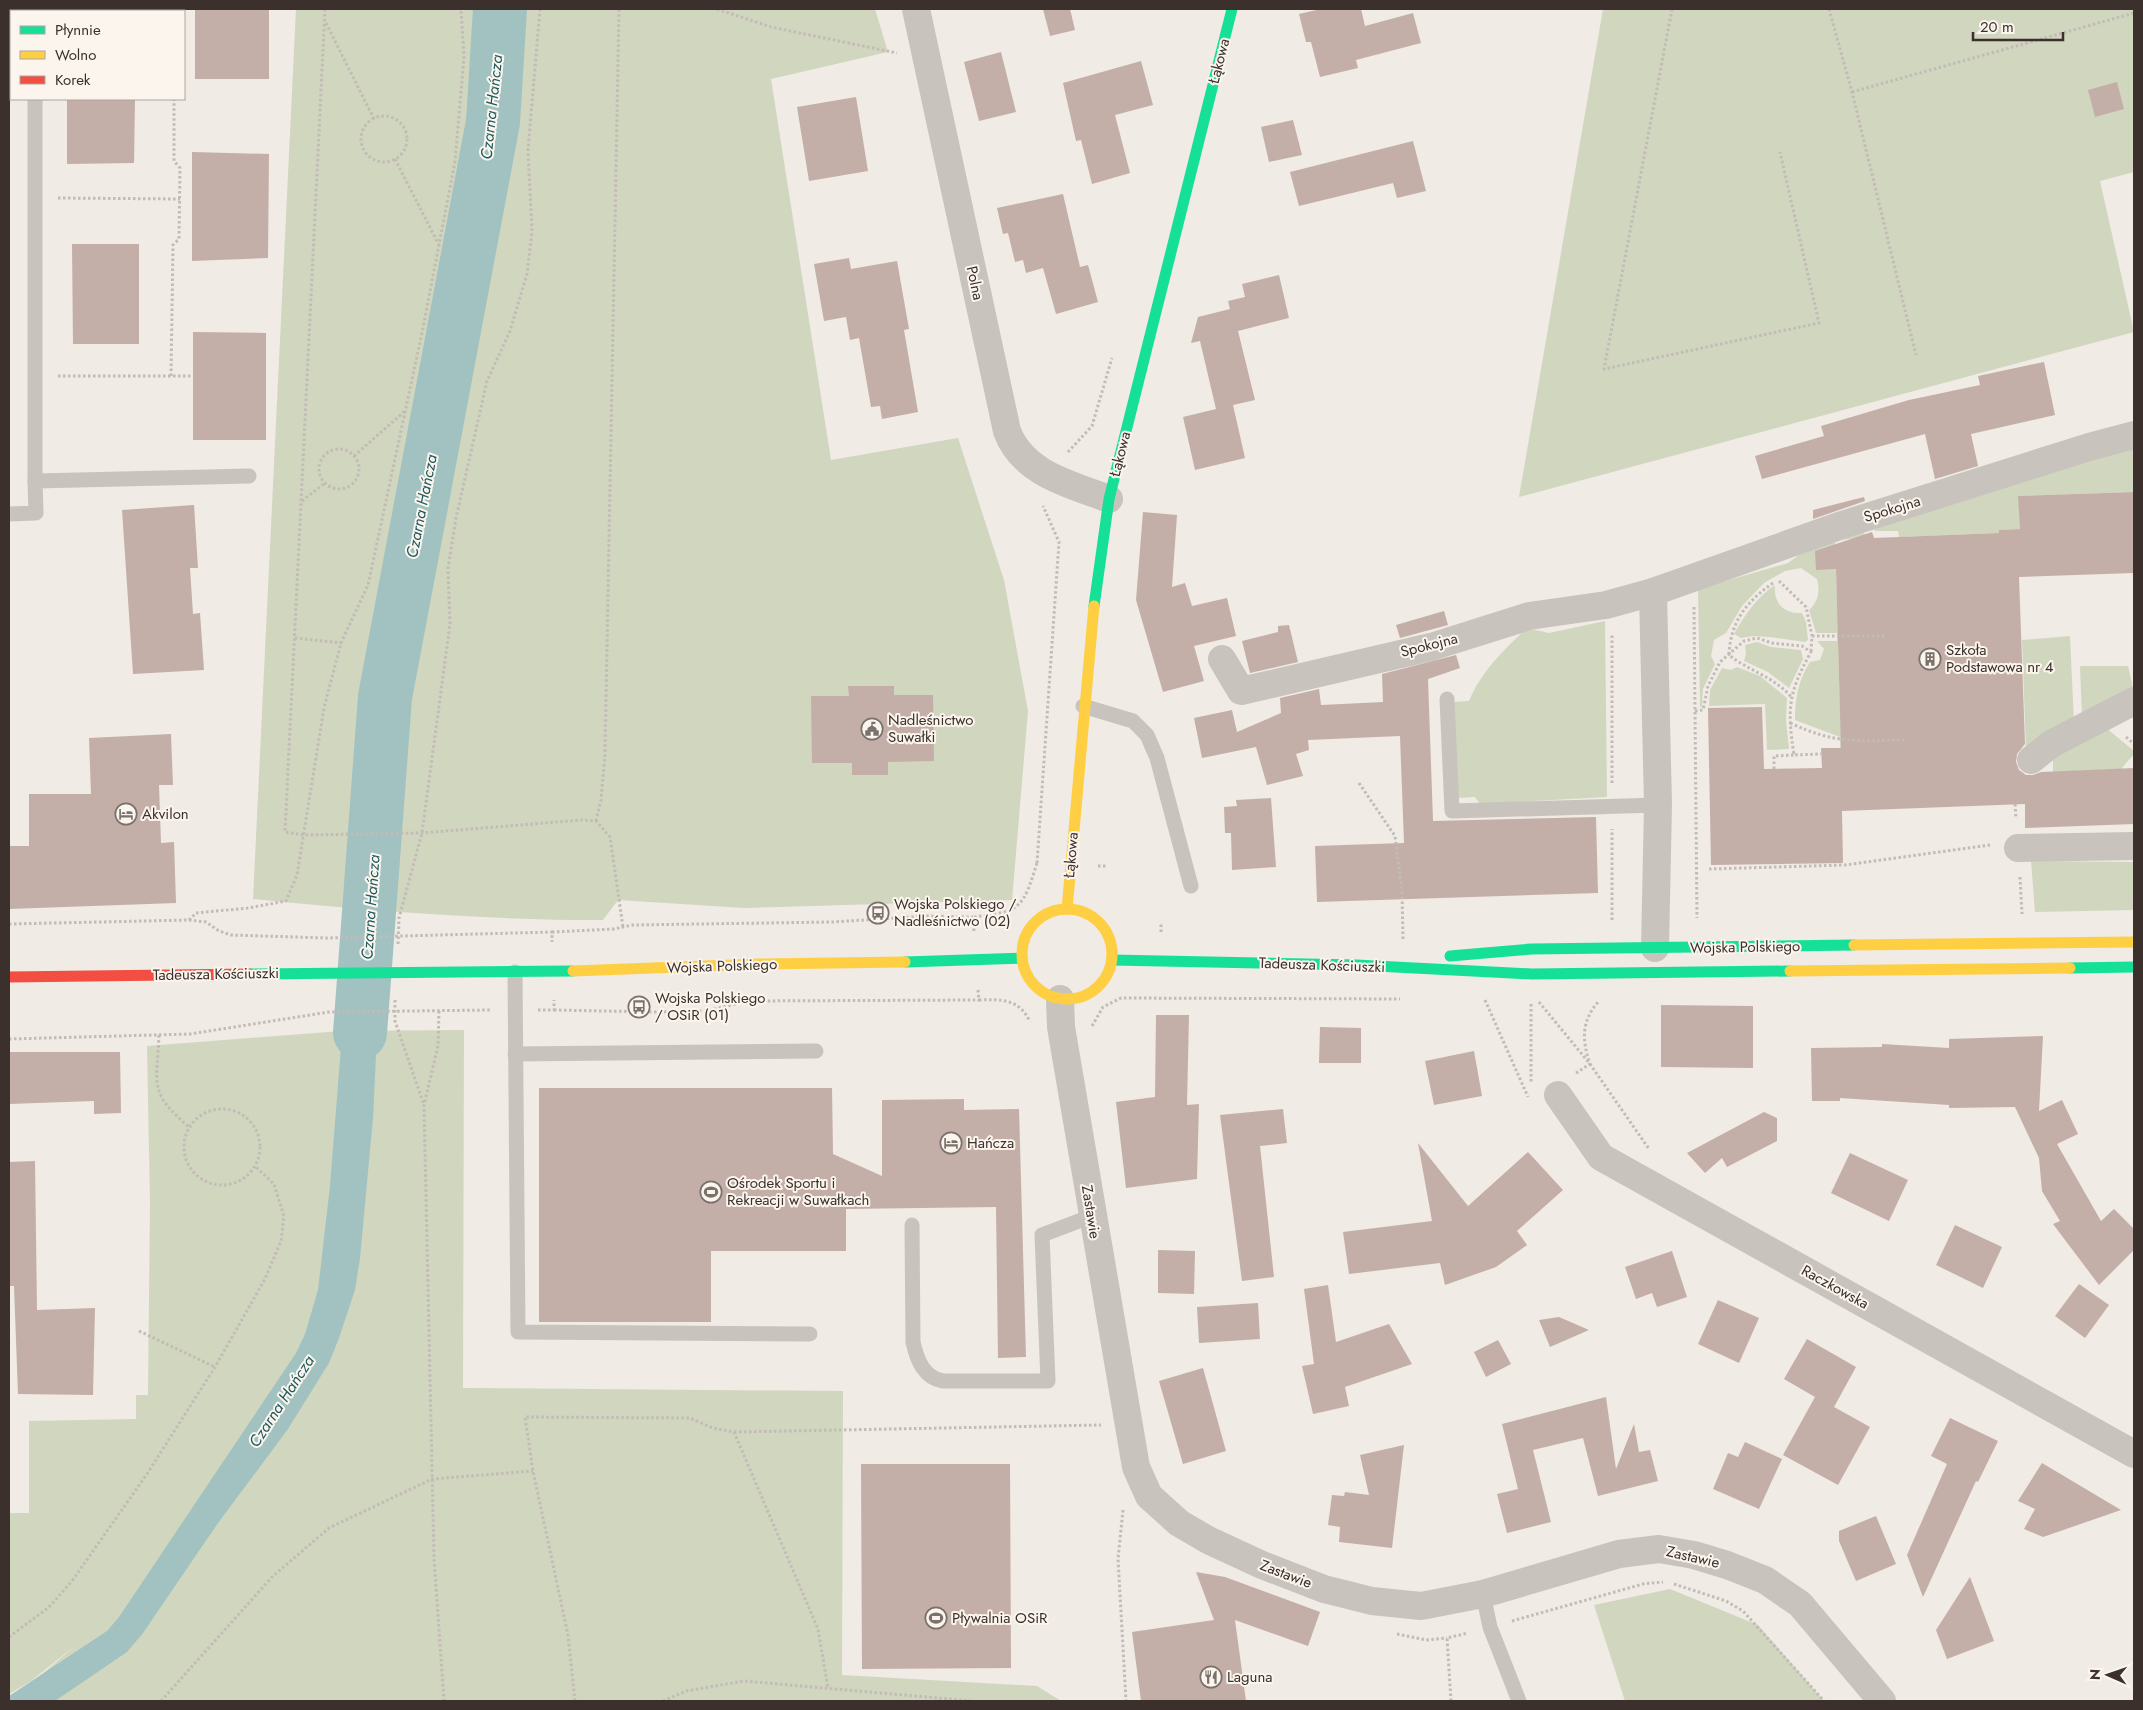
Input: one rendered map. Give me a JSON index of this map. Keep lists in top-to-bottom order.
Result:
{
  "streets": {
    "street": [
      "Łąkowa",
      "Polna",
      "Spokojna",
      "Wojska Polskiego",
      "Tadeusza Kościuszki",
      "Zastawie",
      "Raczkowska"
    ]
  },
  "crossings": [
    ["Łąkowa", "Polna"],
    ["Łąkowa", "Wojska Polskiego"],
    ["Łąkowa", "Tadeusza Kościuszki"],
    ["Łąkowa", "Zastawie"],
    ["Wojska Polskiego", "Tadeusza Kościuszki"],
    ["Wojska Polskiego", "Zastawie"],
    ["Tadeusza Kościuszki", "Zastawie"]
  ],
  "water": ["Czarna Hańcza"],
  "places": {
    "building": ["Szkoła Podstawowa nr 4"],
    "public building": ["Nadleśnictwo Suwałki"],
    "hotel": ["Akvilon", "Hańcza"],
    "bus stop": ["Wojska Polskiego / Nadleśnictwo (02)", "Wojska Polskiego / OSiR (01)"],
    "sports": ["Ośrodek Sportu i Rekreacji w Suwałkach", "Pływalnia OSiR"],
    "restaurant": ["Laguna"]
  },
  "legend": ["Płynnie", "Wolno", "Korek"],
  "scale_bar": "20 m",
  "north": "left"
}
